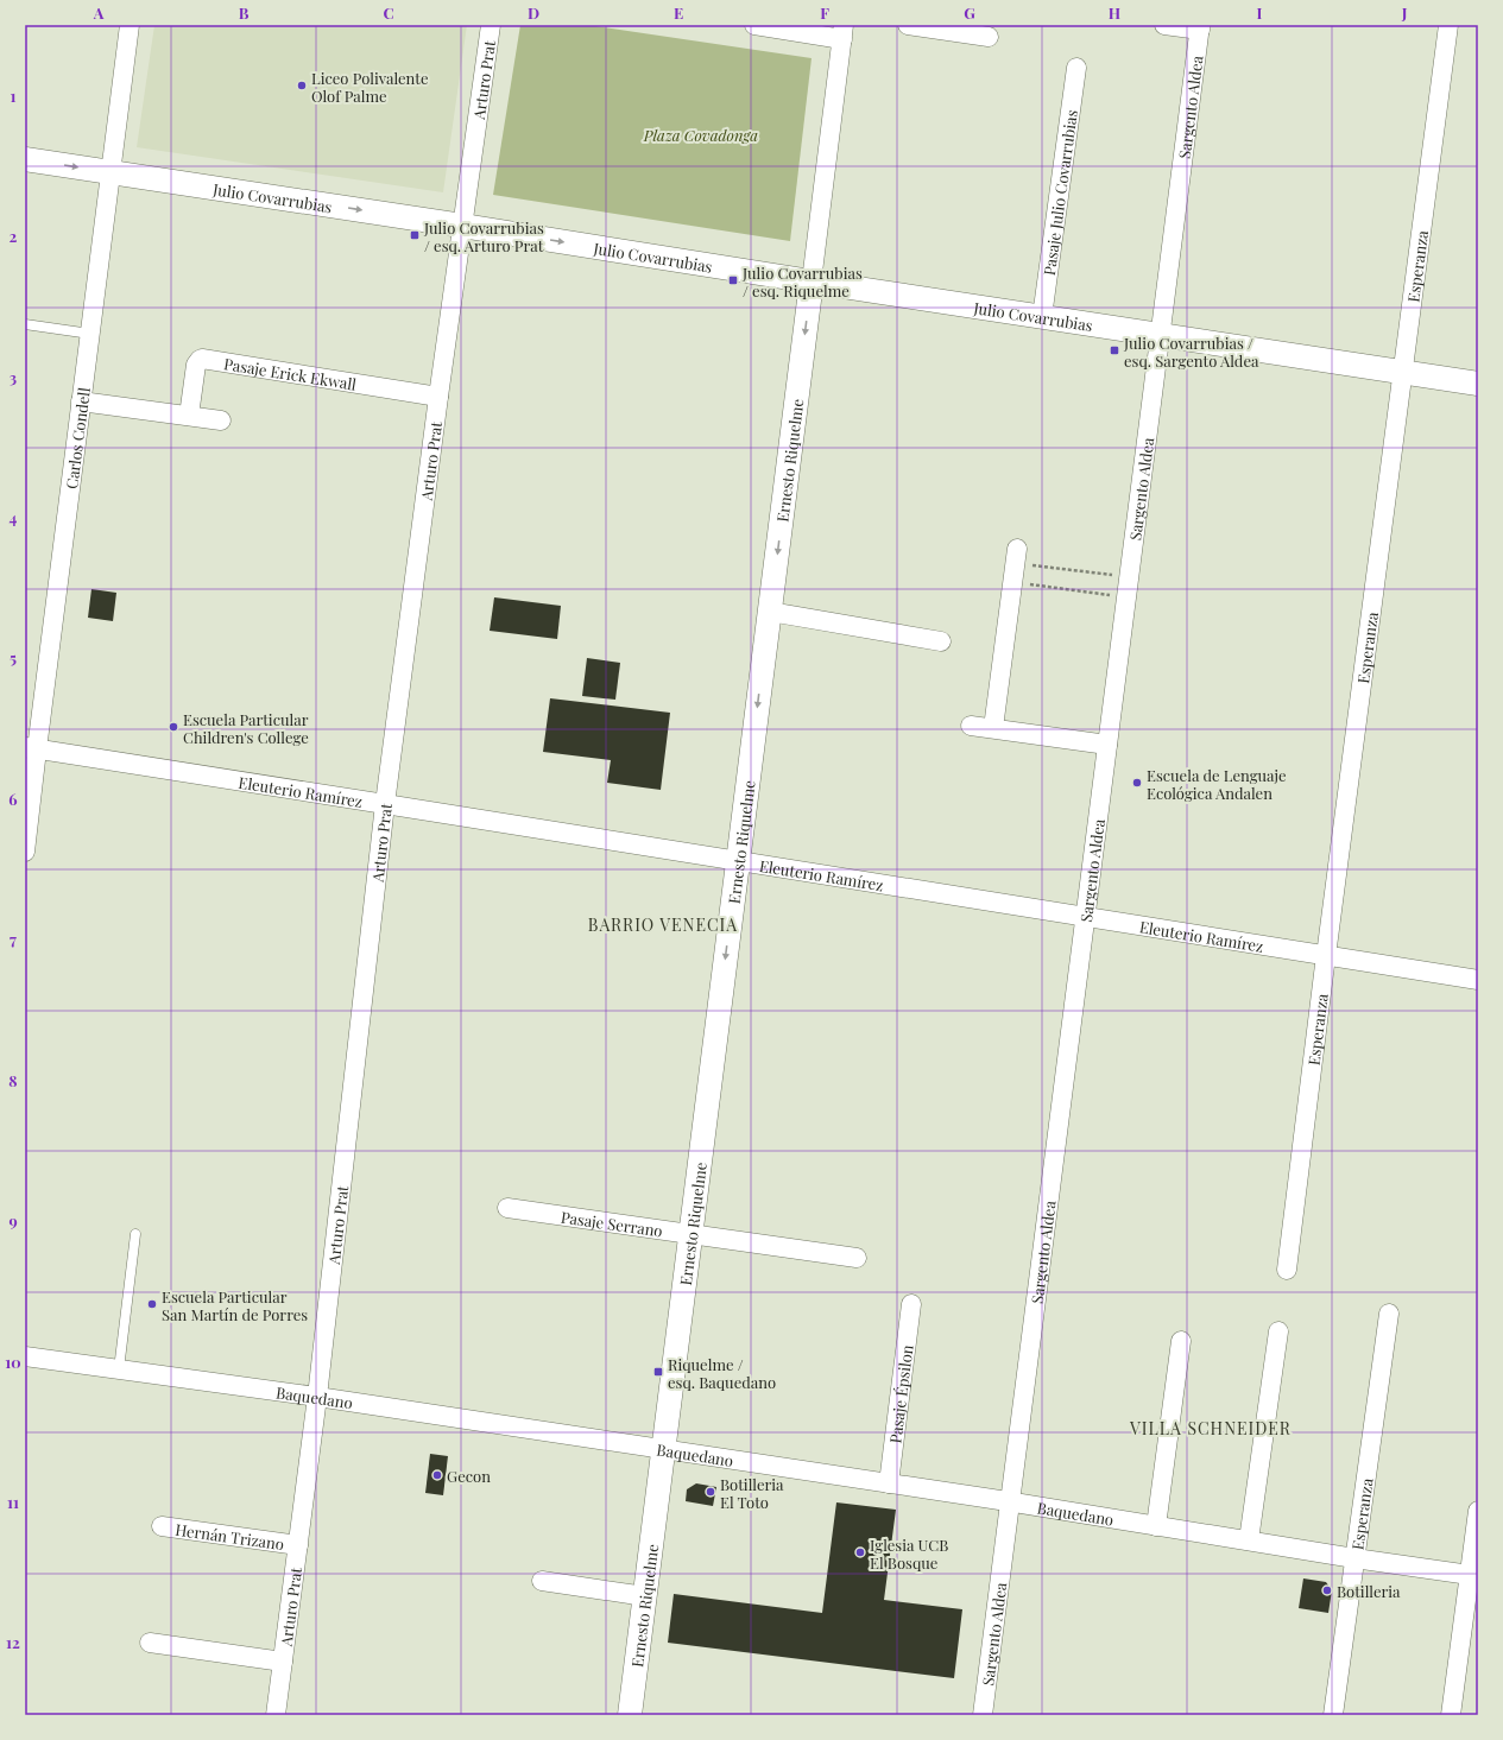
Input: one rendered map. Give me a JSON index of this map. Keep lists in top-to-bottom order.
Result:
{
  "streets": {
    "street": [
      "Arturo Prat",
      "Sargento Aldea",
      "Pasaje Julio Covarrubias",
      "Julio Covarrubias",
      "Esperanza",
      "Pasaje Erick Ekwall",
      "Carlos Condell",
      "Ernesto Riquelme",
      "Eleuterio Ramírez",
      "Pasaje Serrano",
      "Pasaje Épsilon",
      "Baquedano",
      "Hernán Trizano"
    ]
  },
  "crossings": [
    ["Arturo Prat", "Julio Covarrubias"],
    ["Arturo Prat", "Pasaje Erick Ekwall"],
    ["Arturo Prat", "Eleuterio Ramírez"],
    ["Arturo Prat", "Baquedano"],
    ["Arturo Prat", "Hernán Trizano"],
    ["Sargento Aldea", "Julio Covarrubias"],
    ["Sargento Aldea", "Eleuterio Ramírez"],
    ["Sargento Aldea", "Baquedano"],
    ["Pasaje Julio Covarrubias", "Julio Covarrubias"],
    ["Julio Covarrubias", "Esperanza"],
    ["Julio Covarrubias", "Carlos Condell"],
    ["Julio Covarrubias", "Ernesto Riquelme"],
    ["Esperanza", "Eleuterio Ramírez"],
    ["Esperanza", "Baquedano"],
    ["Carlos Condell", "Eleuterio Ramírez"],
    ["Ernesto Riquelme", "Eleuterio Ramírez"],
    ["Ernesto Riquelme", "Pasaje Serrano"],
    ["Ernesto Riquelme", "Baquedano"],
    ["Pasaje Épsilon", "Baquedano"]
  ],
  "one_way": ["Julio Covarrubias", "Ernesto Riquelme"],
  "districts": ["BARRIO VENECIA", "VILLA SCHNEIDER"],
  "parks": ["Plaza Covadonga"],
  "places": {
    "other": [
      "Liceo Polivalente Olof Palme",
      "Escuela Particular Children's College",
      "Escuela de Lenguaje Ecológica Andalen",
      "Escuela Particular San Martín de Porres",
      "Gecon",
      "Botilleria El Toto",
      "Iglesia UCB El Bosque",
      "Botilleria"
    ],
    "transit": [
      "Julio Covarrubias / esq. Arturo Prat",
      "Julio Covarrubias / esq. Riquelme",
      "Julio Covarrubias / esq. Sargento Aldea",
      "Riquelme / esq. Baquedano"
    ]
  },
  "grid": {
    "columns": [
      "A",
      "B",
      "C",
      "D",
      "E",
      "F",
      "G",
      "H",
      "I",
      "J"
    ],
    "rows": [
      "1",
      "2",
      "3",
      "4",
      "5",
      "6",
      "7",
      "8",
      "9",
      "10",
      "11",
      "12"
    ]
  }
}
